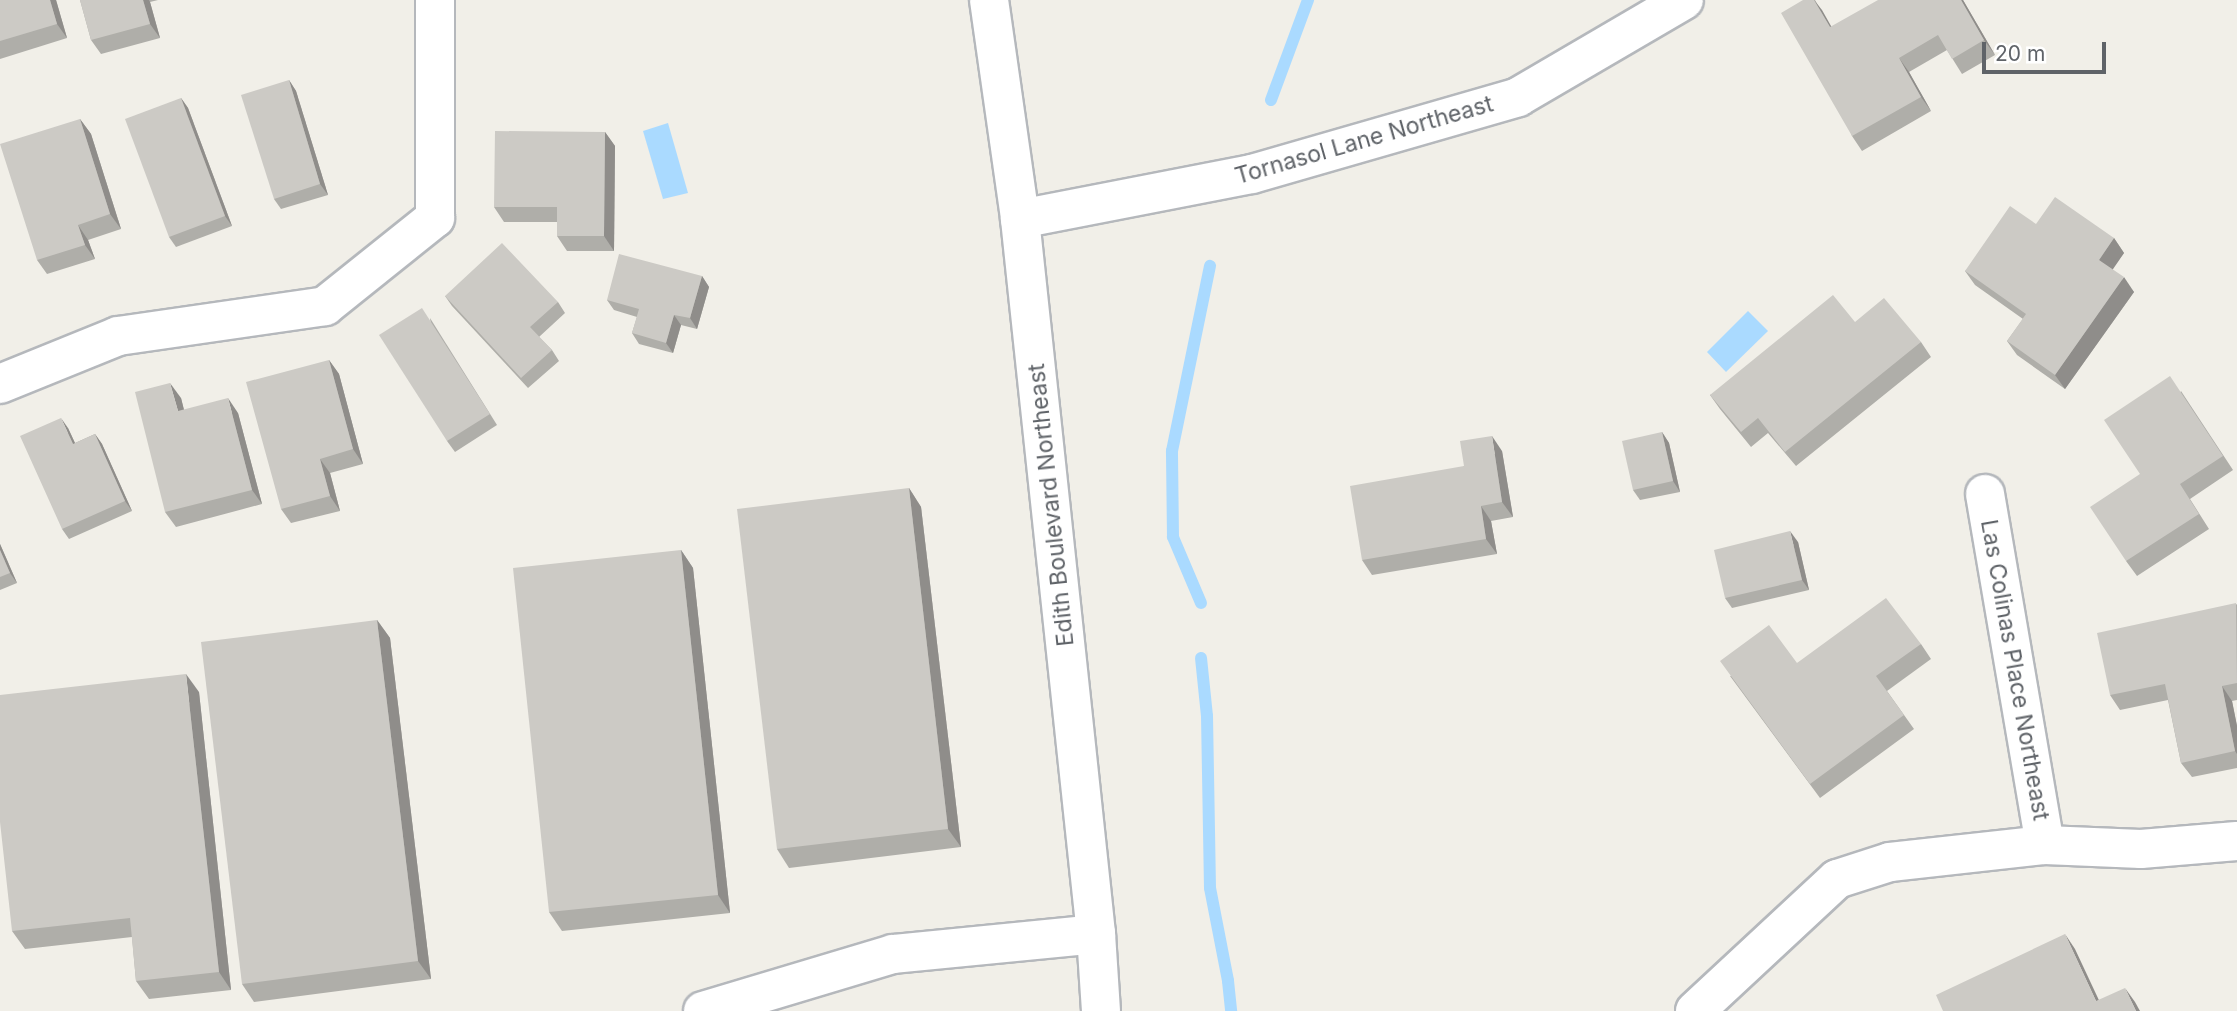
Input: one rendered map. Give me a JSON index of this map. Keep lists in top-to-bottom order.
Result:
{
  "streets": {
    "street": ["Tornasol Lane Northeast", "Edith Boulevard Northeast", "Las Colinas Place Northeast"]
  },
  "crossings": [
    ["Tornasol Lane Northeast", "Edith Boulevard Northeast"]
  ],
  "scale_bar": "20 m"
}
